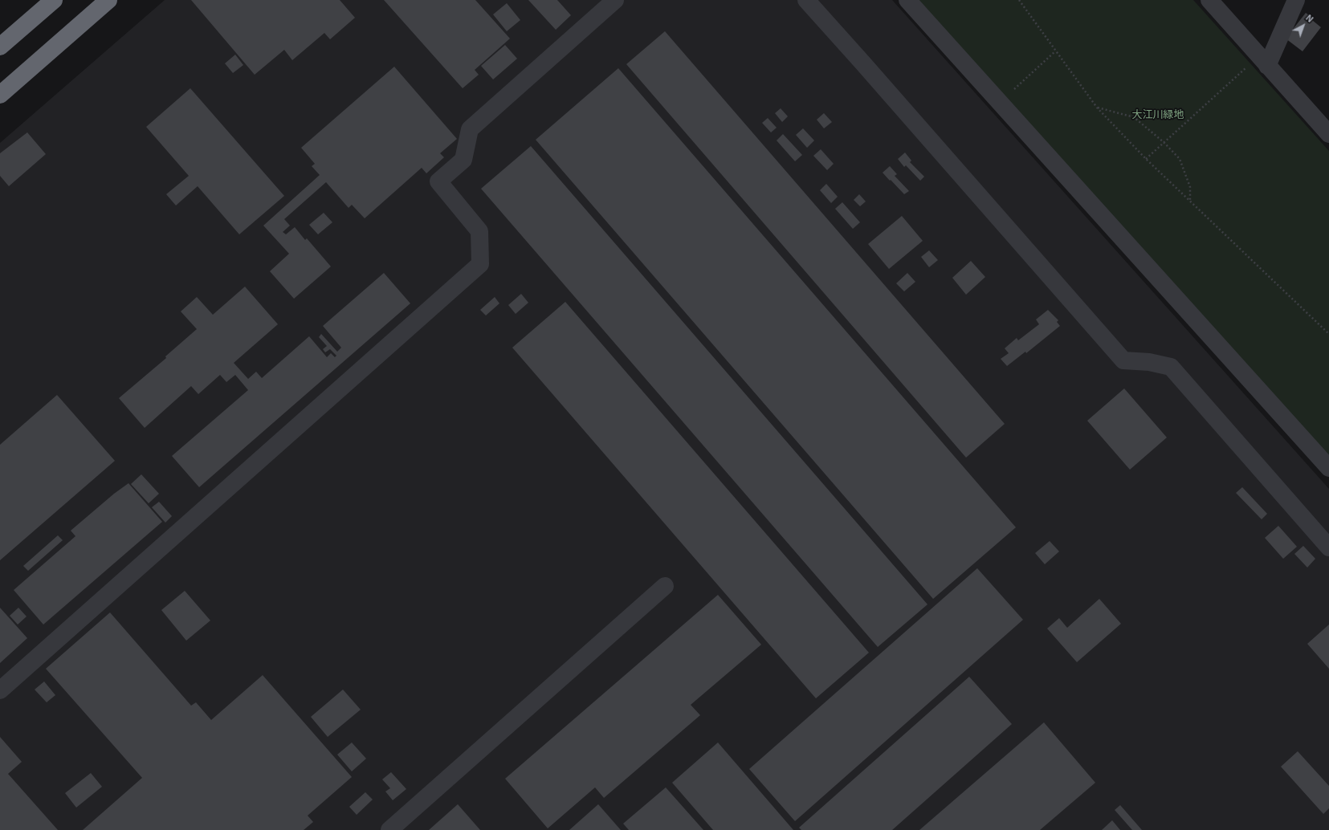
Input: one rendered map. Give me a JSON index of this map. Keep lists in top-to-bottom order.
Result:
{
  "parks": ["大江川緑地"],
  "north": "top right"
}
